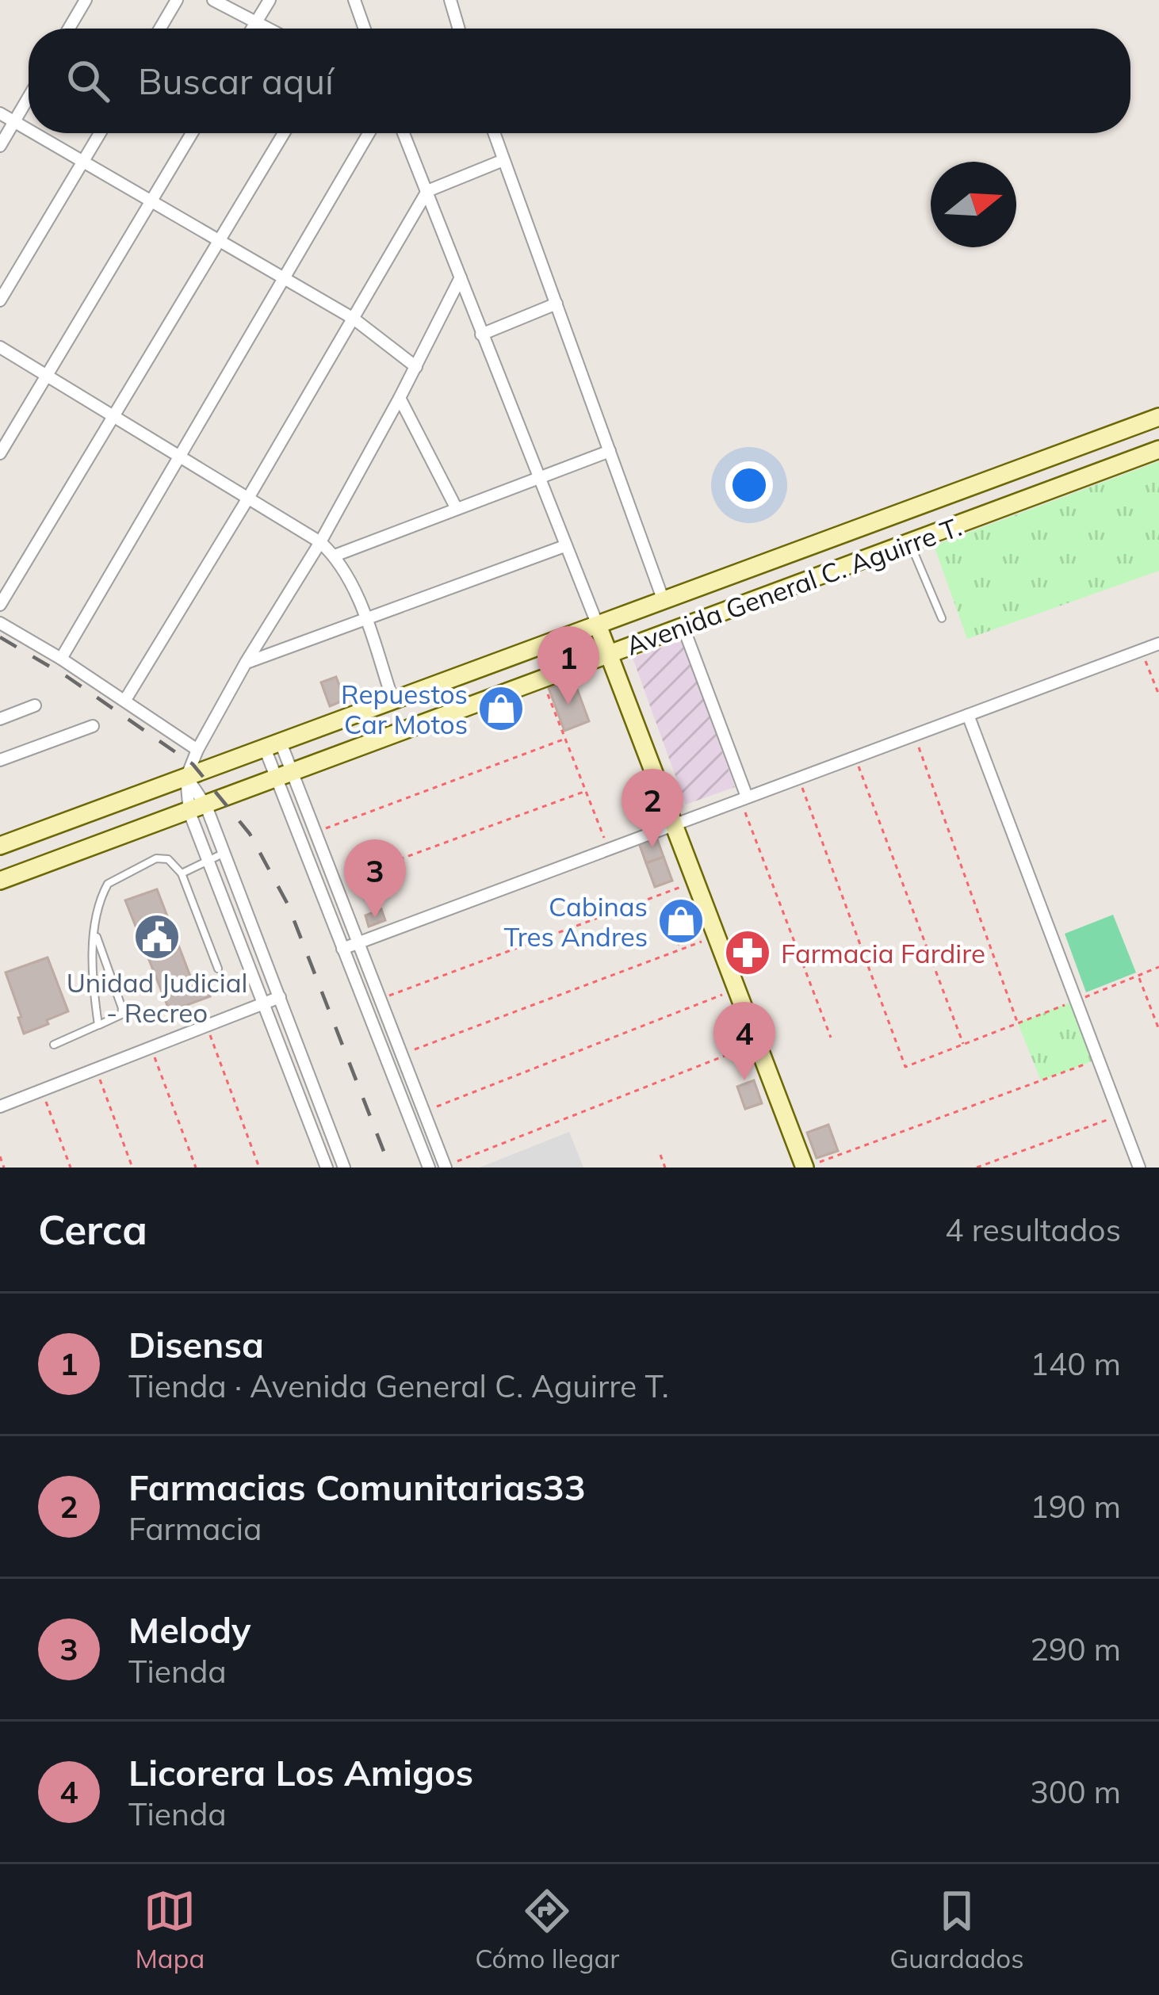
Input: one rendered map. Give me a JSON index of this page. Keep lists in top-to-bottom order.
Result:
{
  "streets": {
    "street": ["Avenida General C. Aguirre T."]
  },
  "places": {
    "shop": ["Repuestos Car Motos", "Cabinas Tres Andres"],
    "public building": ["Unidad Judicial - Recreo"],
    "pharmacy": ["Farmacia Fardire"]
  },
  "north": "right",
  "page": {
    "search": "Buscar aquí",
    "pins": [
      "1",
      "2",
      "3",
      "4"
    ],
    "heading": ["Cerca", "4 resultados"],
    "list": [
      {
        "mark": "1",
        "name": "Disensa",
        "note": "Tienda · Avenida General C. Aguirre T.",
        "value": "140 m"
      },
      {
        "mark": "2",
        "name": "Farmacias Comunitarias33",
        "note": "Farmacia",
        "value": "190 m"
      },
      {
        "mark": "3",
        "name": "Melody",
        "note": "Tienda",
        "value": "290 m"
      },
      {
        "mark": "4",
        "name": "Licorera Los Amigos",
        "note": "Tienda",
        "value": "300 m"
      }
    ],
    "nav": ["Mapa", "Cómo llegar", "Guardados"]
  }
}
